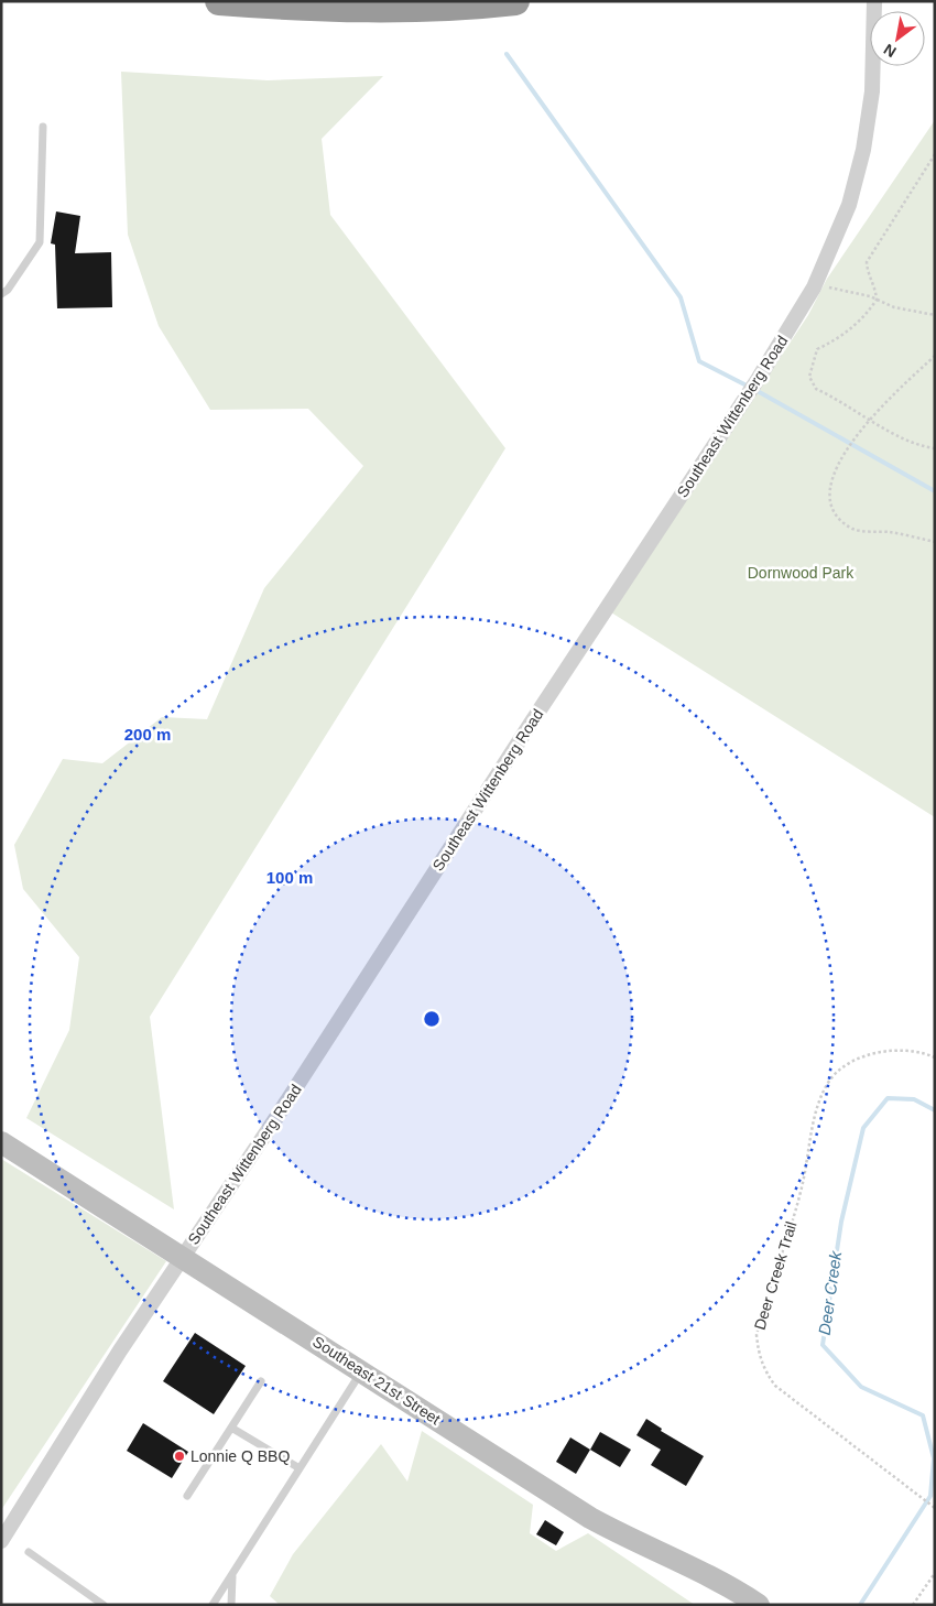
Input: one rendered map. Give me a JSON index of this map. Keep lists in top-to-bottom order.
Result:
{
  "streets": {
    "street": ["Southeast Wittenberg Road", "Southeast 21st Street"],
    "path": ["Deer Creek Trail"]
  },
  "crossings": [
    ["Southeast Wittenberg Road", "Southeast 21st Street"]
  ],
  "water": ["Deer Creek"],
  "parks": ["Dornwood Park"],
  "places": ["Lonnie Q BBQ"],
  "north": "bottom left",
  "rings": ["200 m", "100 m"]
}
